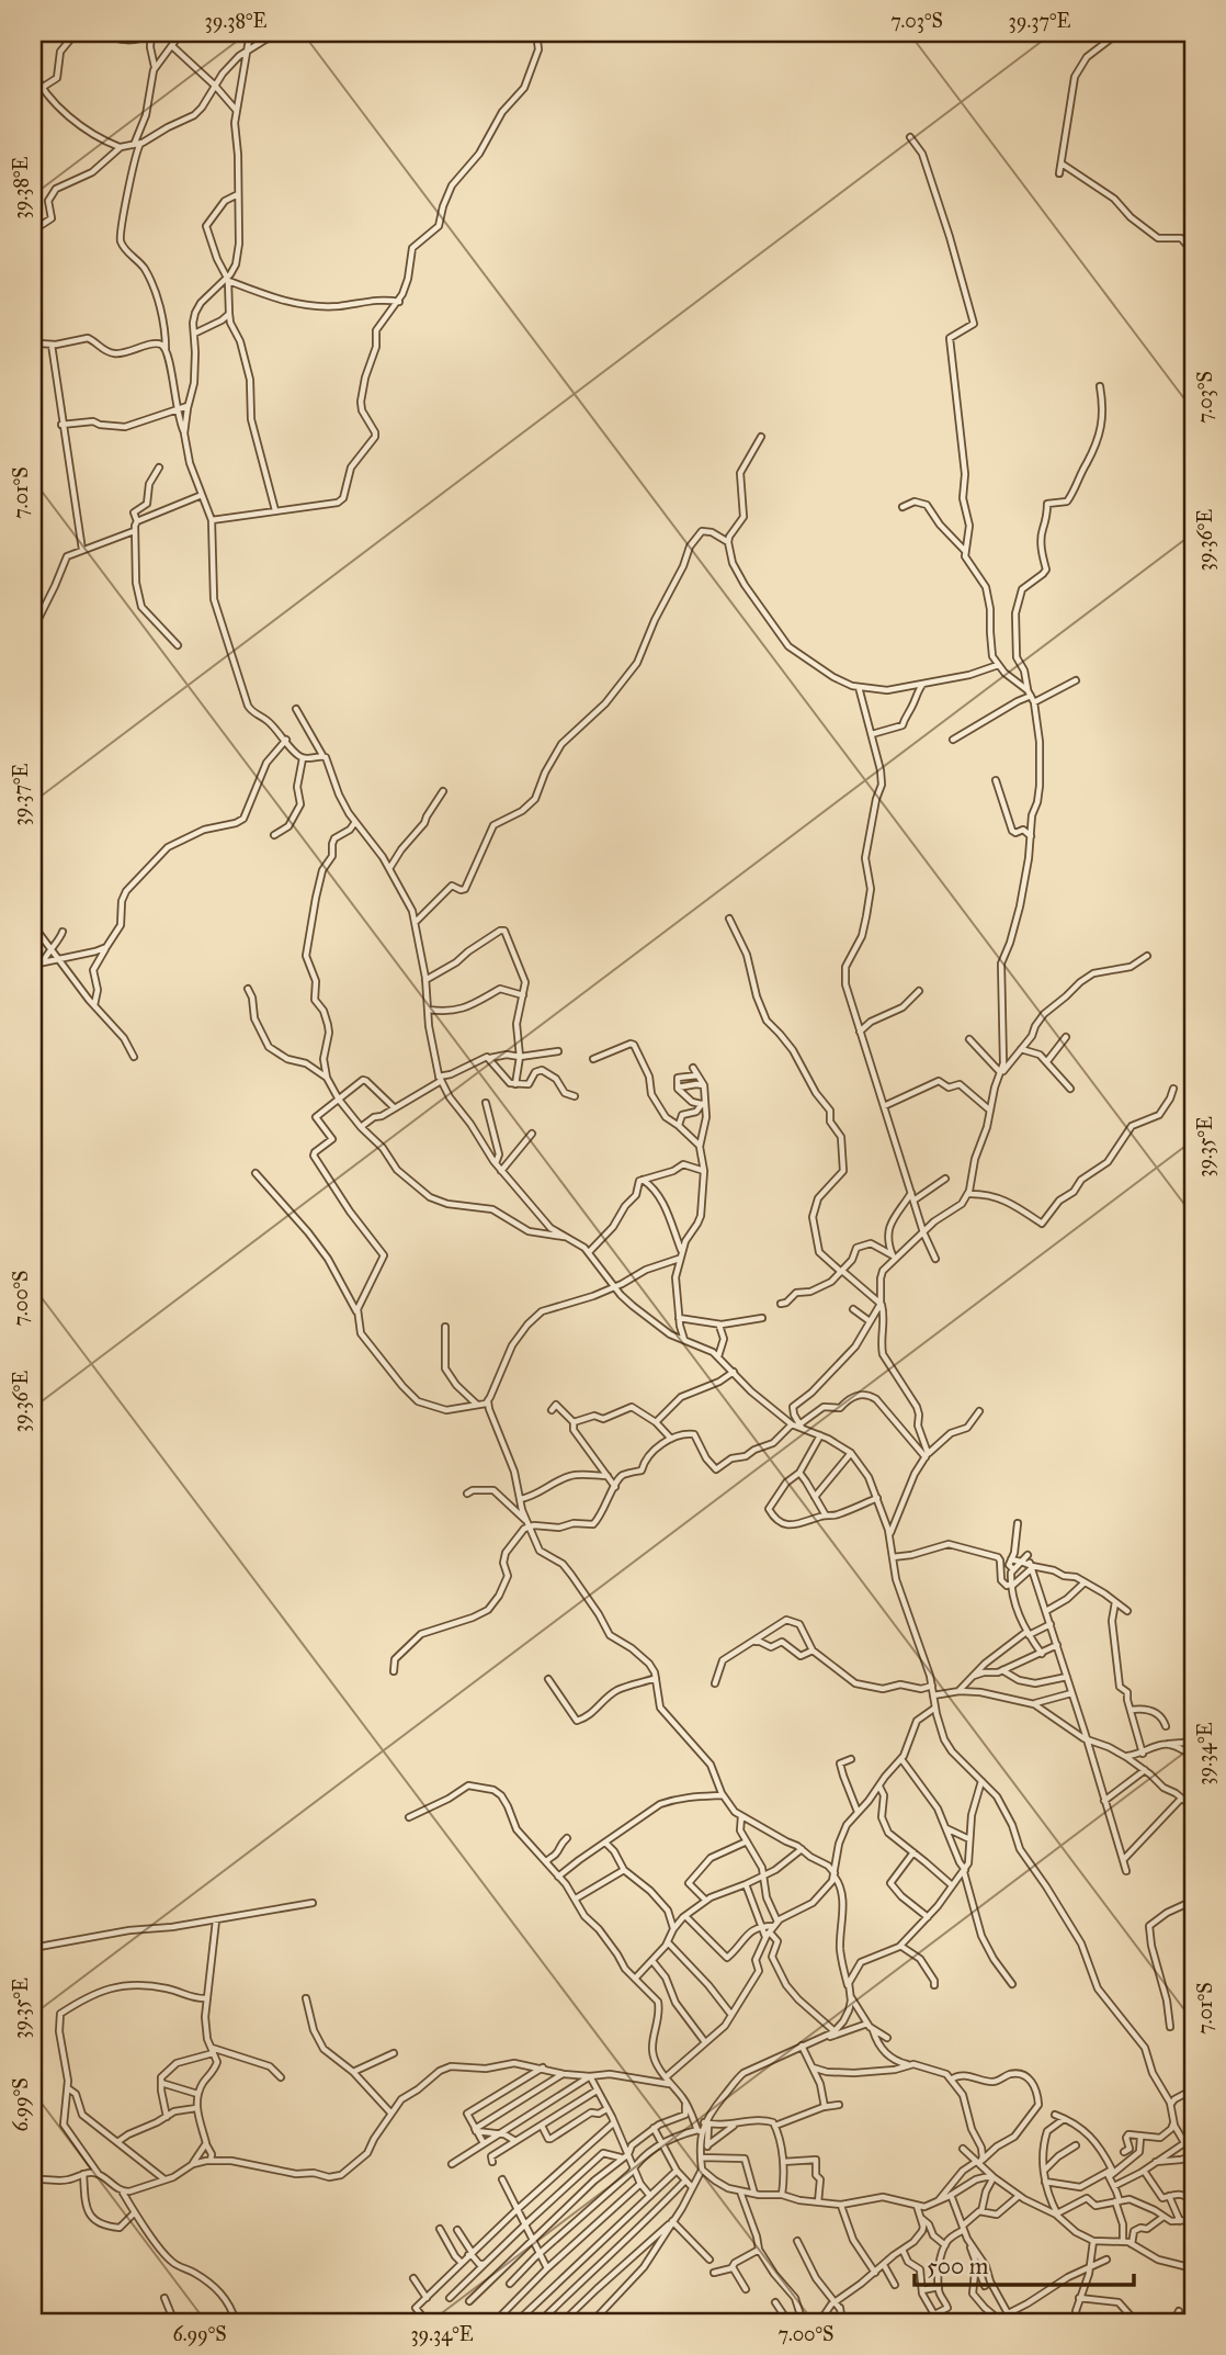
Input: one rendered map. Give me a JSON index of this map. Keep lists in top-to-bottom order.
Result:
{
  "scale_bar": "500 m",
  "coordinates": [
    "39.38°E",
    "7.03°S",
    "39.37°E",
    "7.01°S",
    "39.36°E",
    "39.35°E",
    "7.00°S",
    "39.34°E",
    "6.99°S"
  ]
}
